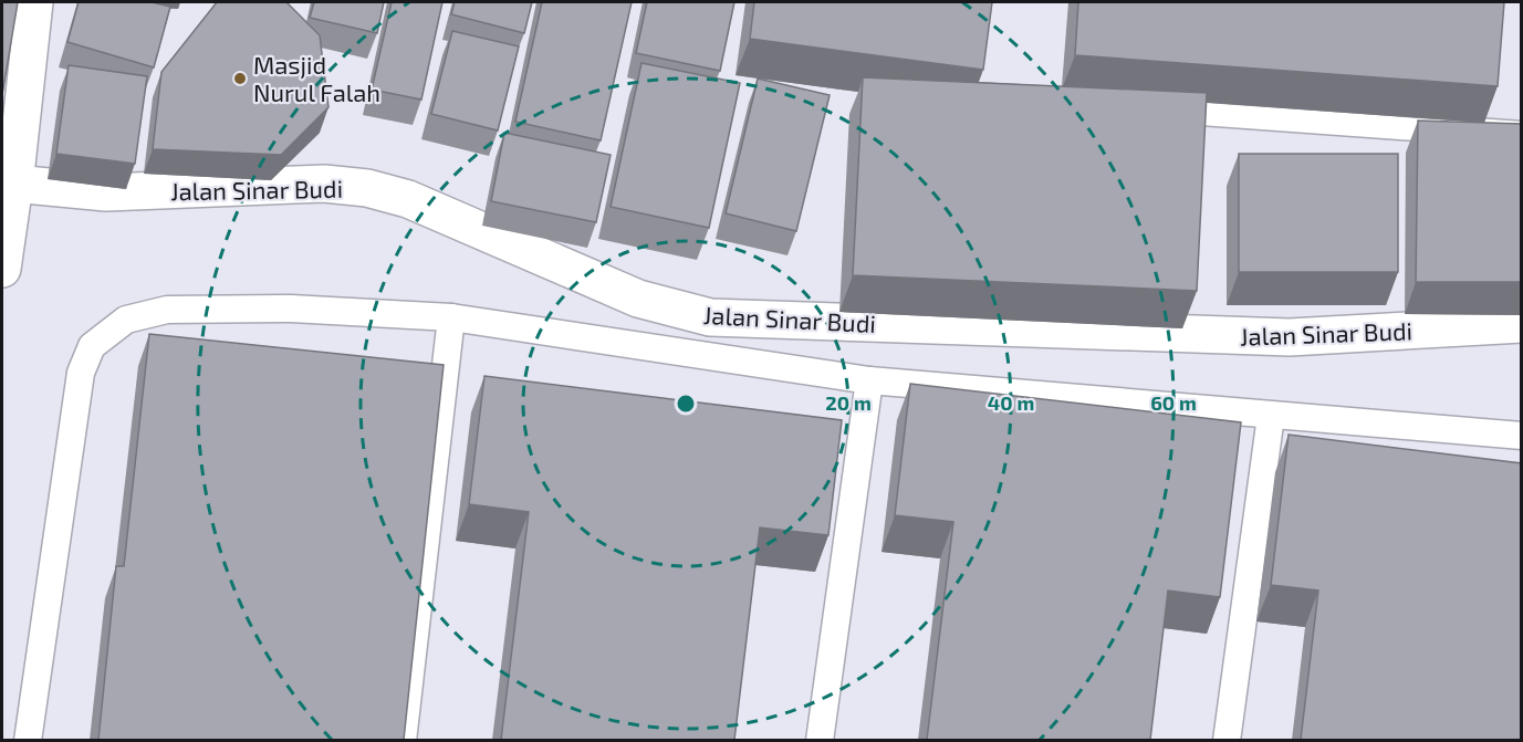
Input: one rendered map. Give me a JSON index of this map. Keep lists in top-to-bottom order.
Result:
{
  "streets": {
    "street": ["Jalan Sinar Budi"]
  },
  "places": ["Masjid Nurul Falah"],
  "rings": ["20 m", "40 m", "60 m"]
}
